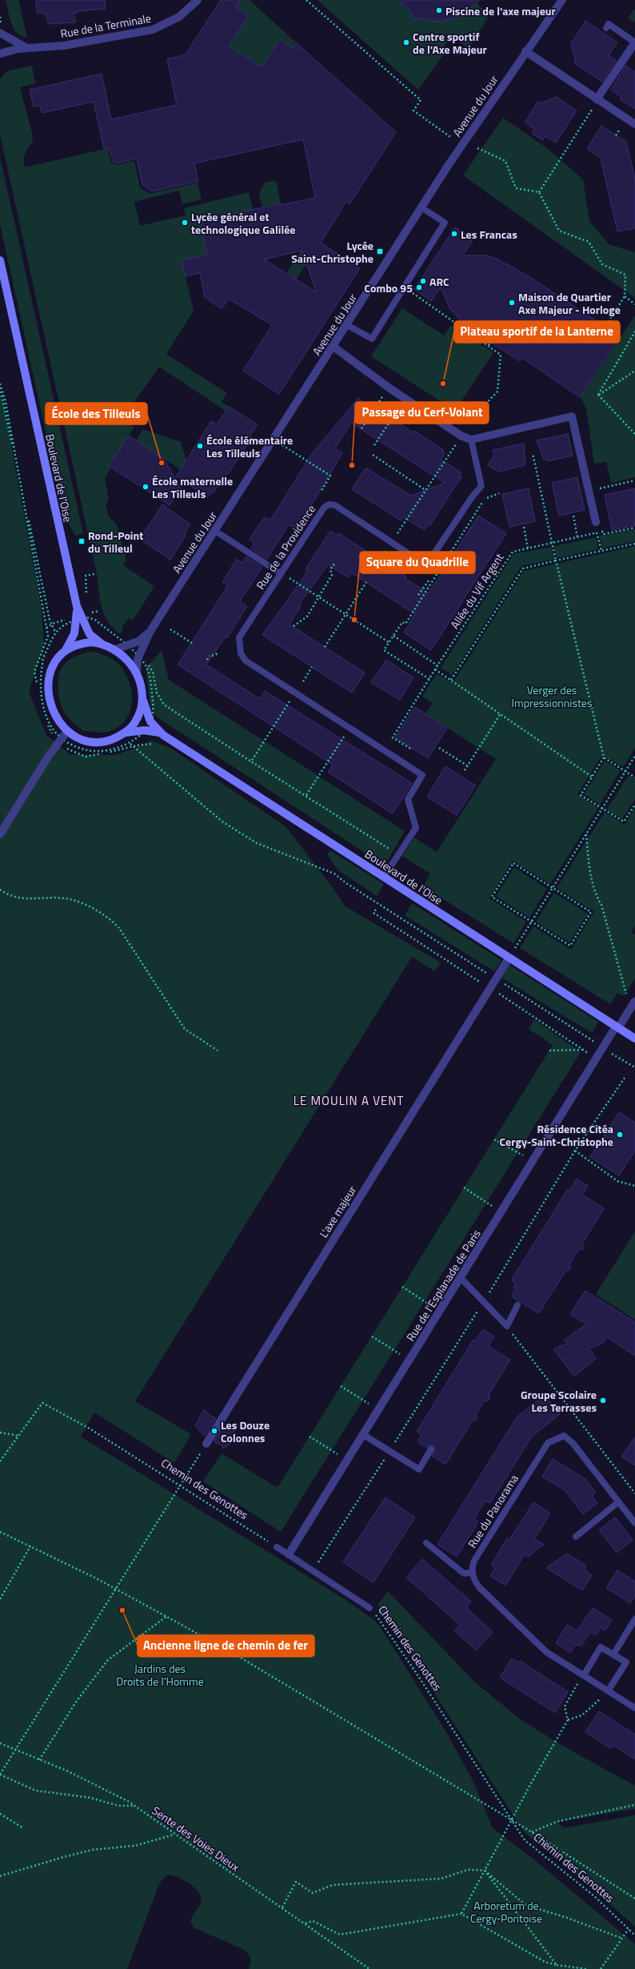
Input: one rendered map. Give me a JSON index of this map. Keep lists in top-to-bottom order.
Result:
{
  "streets": {
    "main road": ["Boulevard de l'Oise"],
    "street": [
      "Rue de la Terminale",
      "Avenue du Jour",
      "L'axe majeur",
      "Rue de l'Esplanade de Paris"
    ],
    "lane": ["Rue de la Providence", "Chemin des Genottes", "Rue du Panorama"],
    "path": ["Allée du Vif Argent", "Sente des Voies Dieux"]
  },
  "crossings": [
    ["Avenue du Jour", "Boulevard de l'Oise"],
    ["Boulevard de l'Oise", "Rue de la Providence"],
    ["Boulevard de l'Oise", "L'axe majeur"],
    ["Boulevard de l'Oise", "Rue de l'Esplanade de Paris"],
    ["Rue de l'Esplanade de Paris", "Chemin des Genottes"]
  ],
  "districts": ["LE MOULIN A VENT"],
  "parks": ["Verger des Impressionnistes", "Jardins des Droits de l'Homme", "Arboretum de Cergy‐Pontoise"],
  "places": {
    "other": [
      "Piscine de l'axe majeur",
      "Centre sportif de l'Axe Majeur",
      "Lycée général et technologique Galilée",
      "Les Francas",
      "ARC",
      "Combo 95",
      "Maison de Quartier Axe Majeur - Horloge",
      "Plateau sportif de la Lanterne",
      "École élémentaire Les Tilleuls",
      "École des Tilleuls",
      "Passage du Cerf-Volant",
      "École maternelle Les Tilleuls",
      "Square du Quadrille",
      "Résidence Citéa Cergy-Saint-Christophe",
      "Groupe Scolaire Les Terrasses",
      "Les Douze Colonnes",
      "Ancienne ligne de chemin de fer"
    ],
    "transit": ["Lycée Saint-Christophe", "Rond-Point du Tilleul"]
  }
}
